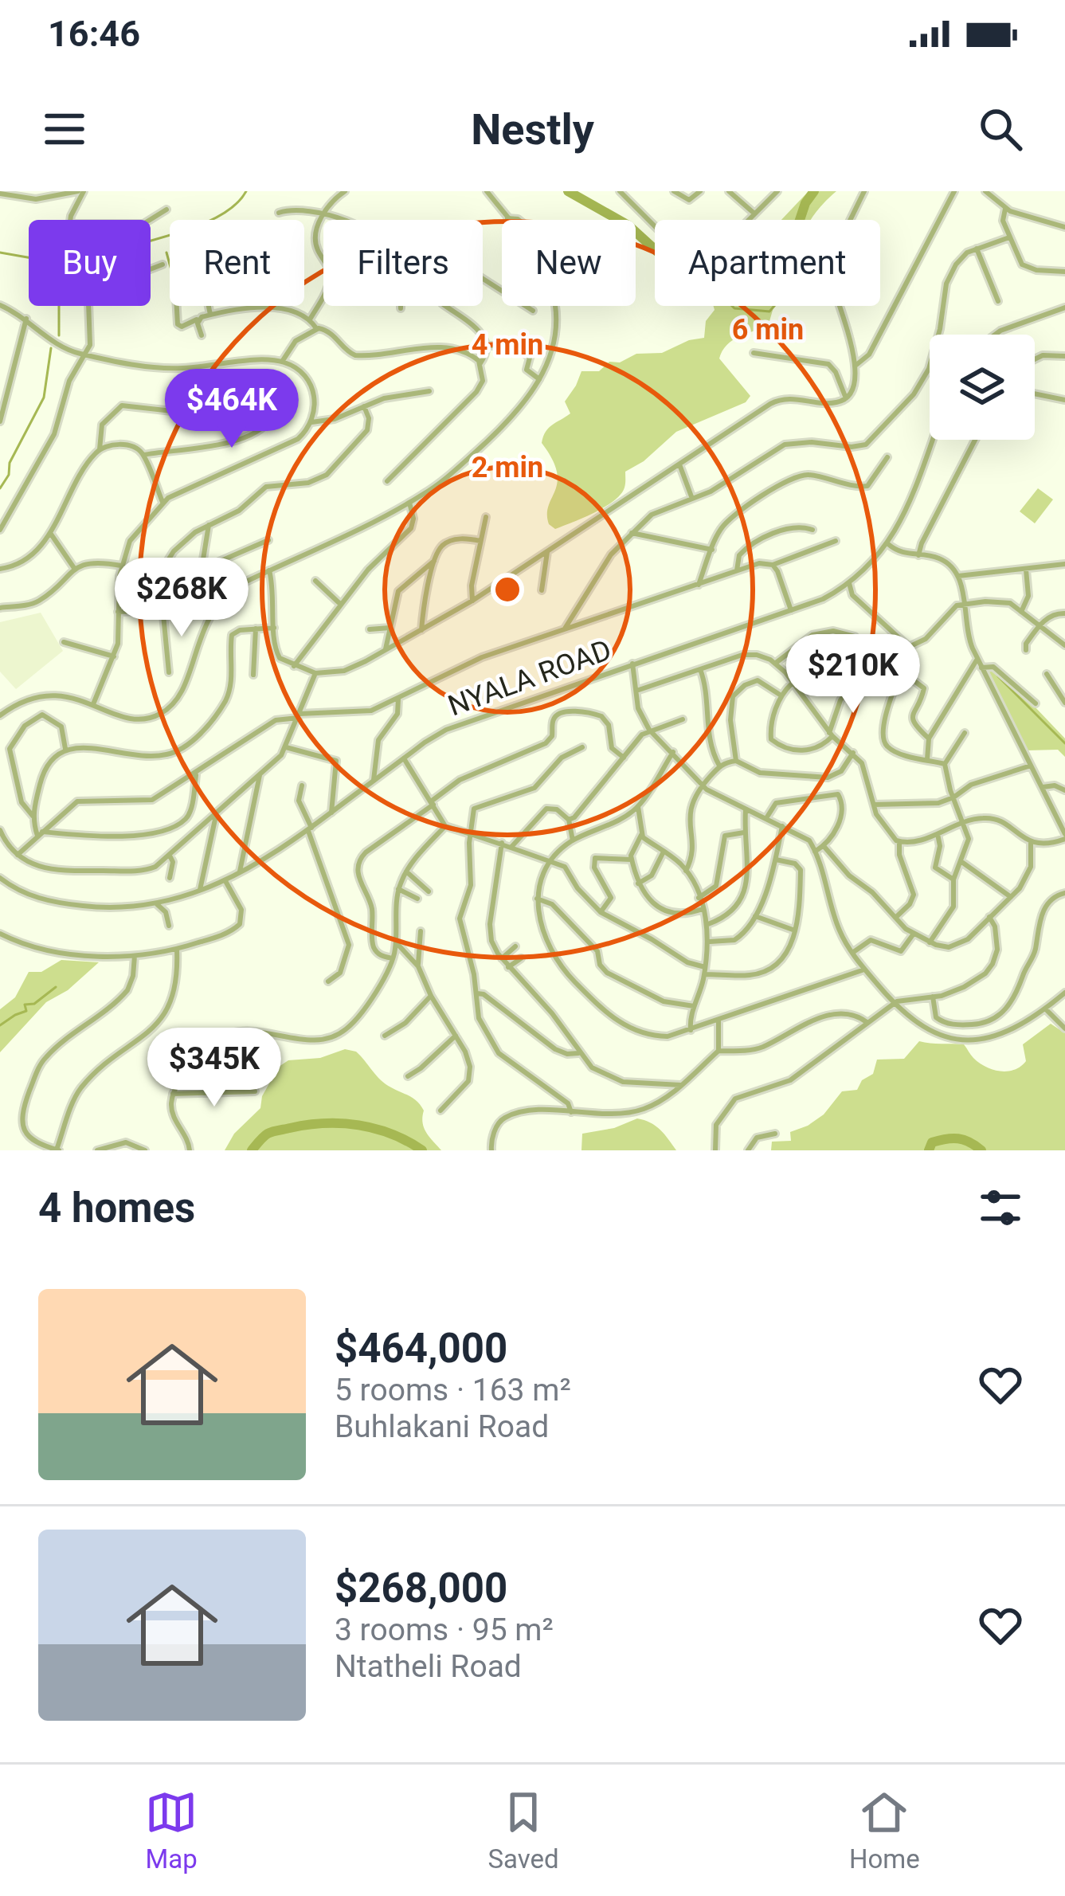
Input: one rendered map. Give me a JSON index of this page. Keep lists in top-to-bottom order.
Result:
{
  "streets": {
    "street": ["NYALA ROAD"]
  },
  "page": {
    "status": "16:46",
    "header": "Nestly",
    "chip": [
      "Buy",
      "Rent",
      "Filters",
      "New",
      "Apartment"
    ],
    "price": [
      "$464K",
      "$268K",
      "$210K",
      "$345K"
    ],
    "heading": "4 homes",
    "list": [
      {
        "name": "$464,000",
        "note": "5 rooms · 163 m² · Buhlakani Road"
      },
      {
        "name": "$268,000",
        "note": "3 rooms · 95 m² · Ntatheli Road"
      }
    ],
    "tabs": ["Map", "Saved", "Home"]
  },
  "rings": ["6 min", "4 min", "2 min"]
}
